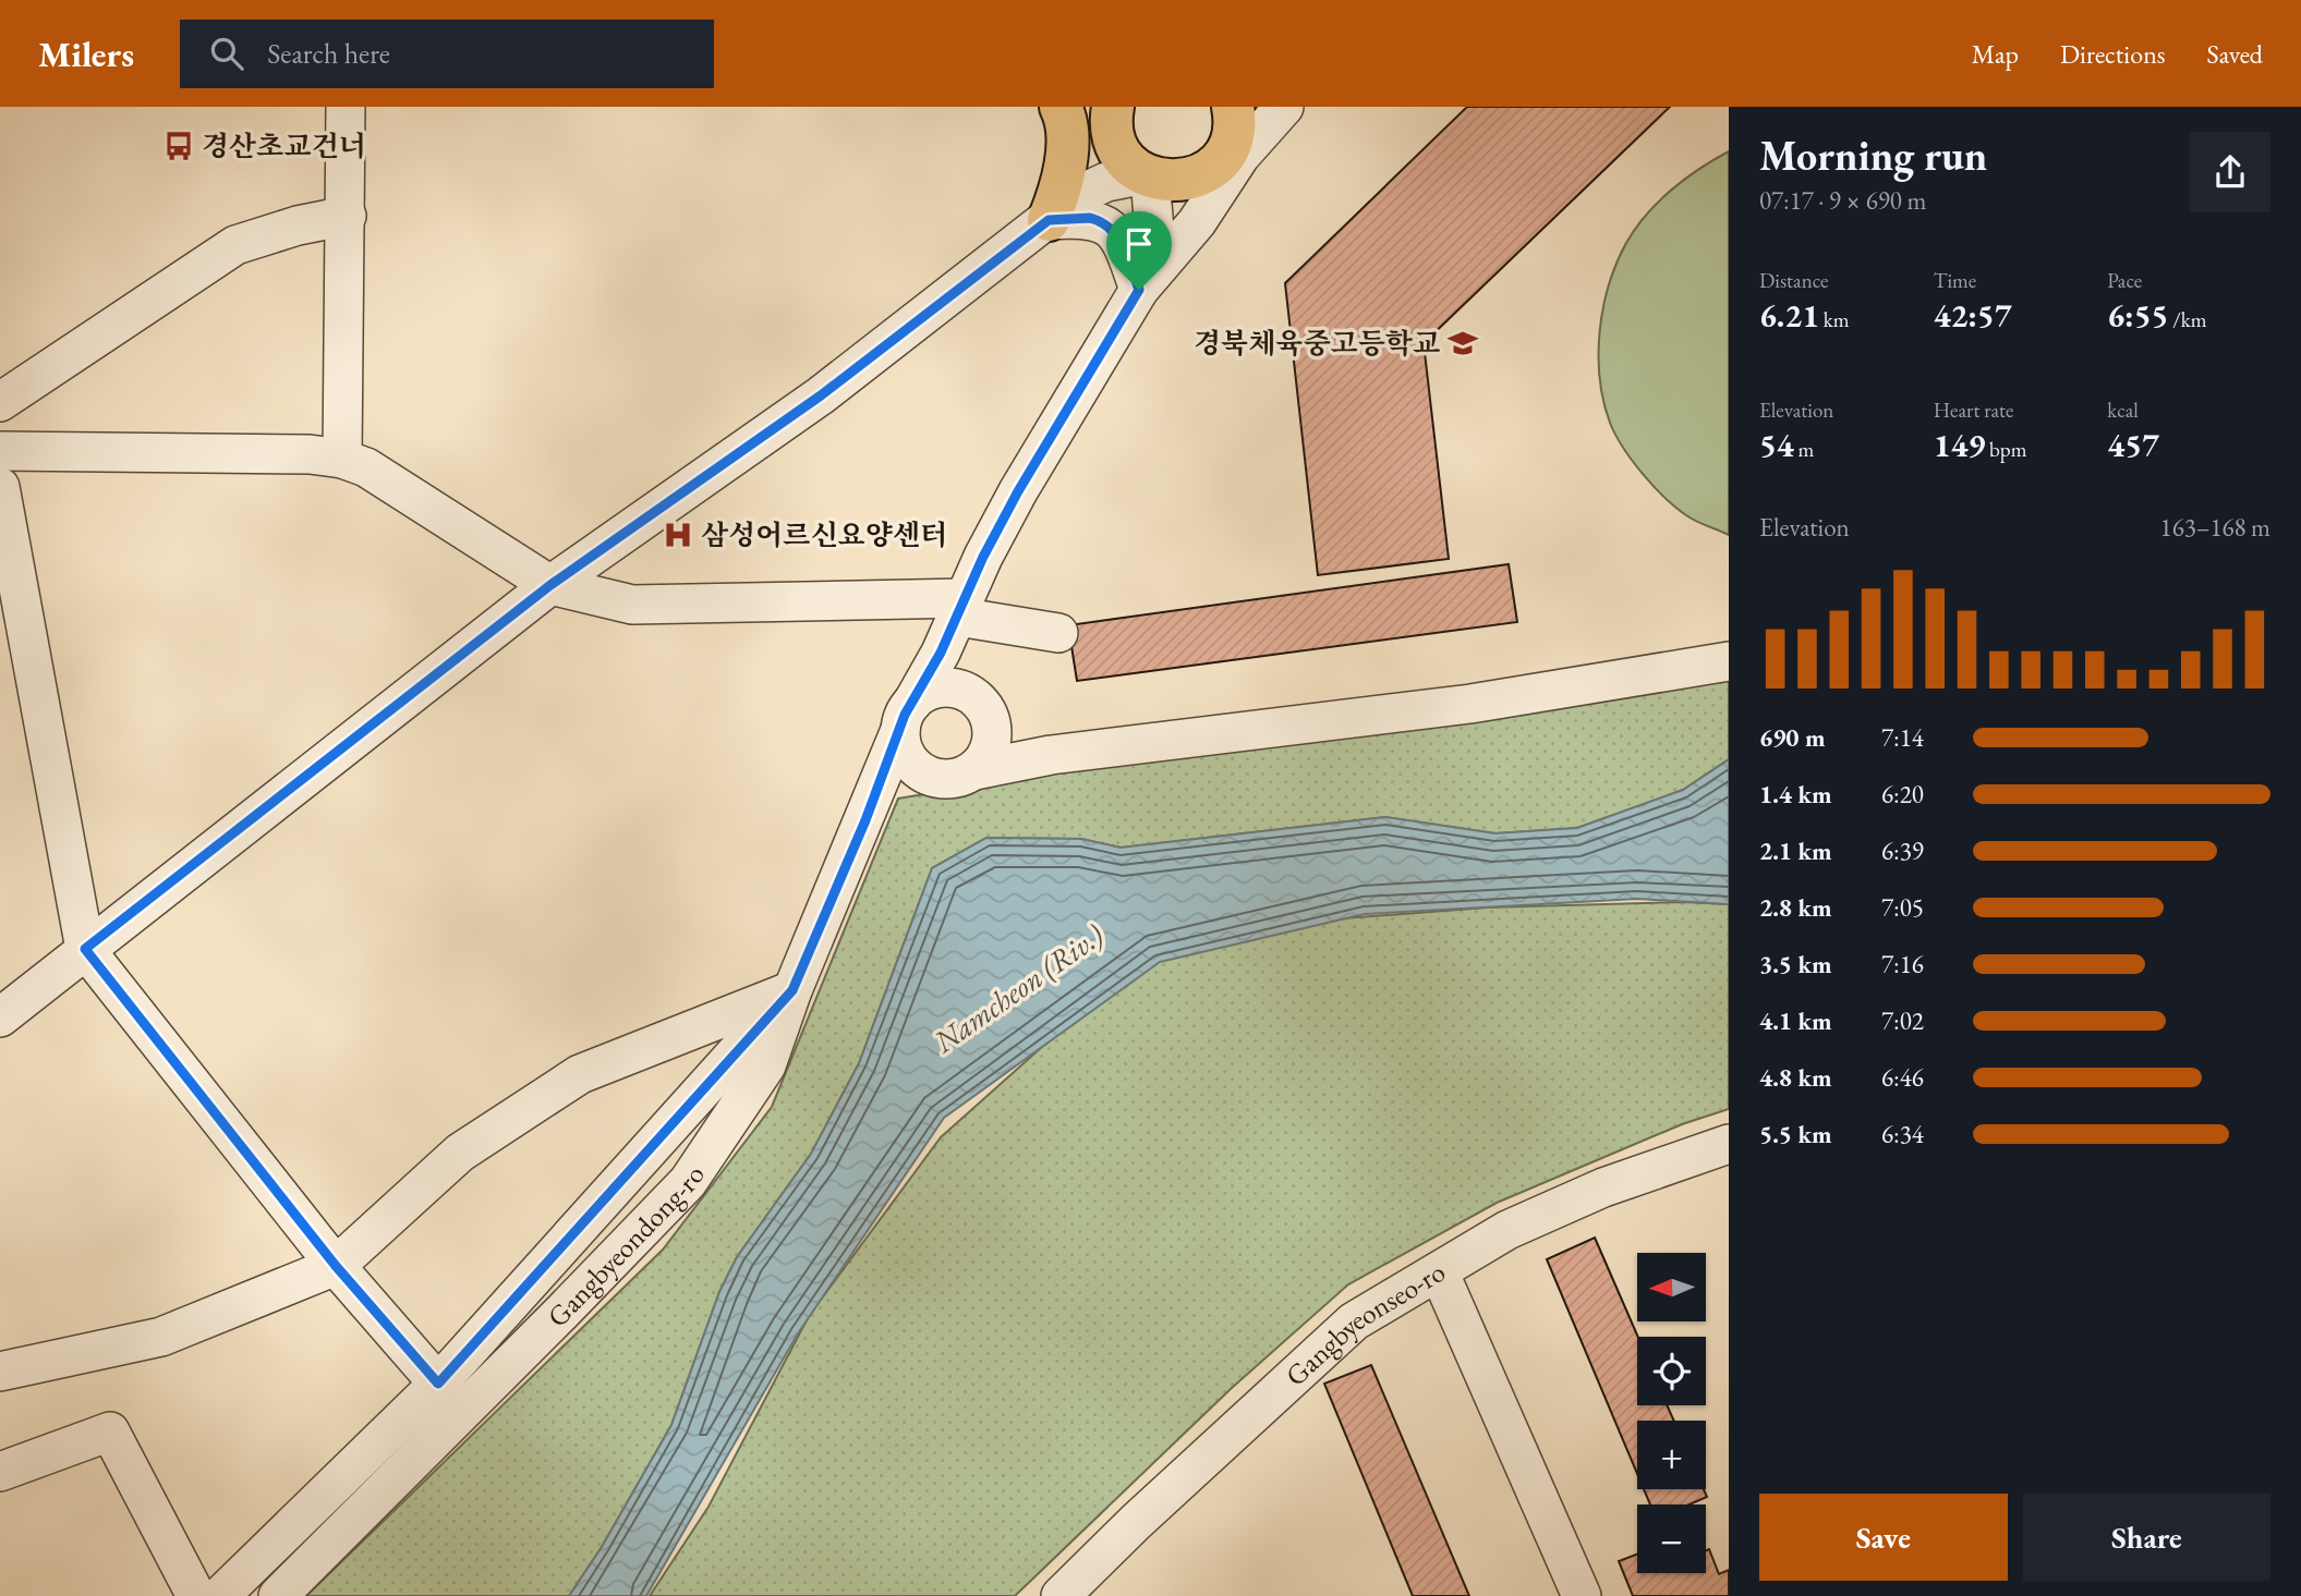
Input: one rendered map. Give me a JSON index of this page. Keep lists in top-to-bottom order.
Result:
{
  "streets": {
    "street": ["Gangbyeondong-ro", "Gangbyeonseo-ro"]
  },
  "water": ["Namcheon (Riv.)"],
  "places": {
    "bus stop": ["경산초교건너"],
    "school or university": ["경북체육중고등학교"],
    "hospital": ["삼성어르신요양센터"]
  },
  "north": "left",
  "page": {
    "header": "Milers",
    "search": "Search here",
    "nav": ["Map", "Directions", "Saved"],
    "heading": ["Morning run", "07:17 · 9 × 690 m"],
    "stats": [
      ["Distance", "6.21 km"],
      ["Time", "42:57"],
      ["Pace", "6:55 /km"],
      ["Elevation", "54 m"],
      ["Heart rate", "149 bpm"],
      ["kcal", "457"]
    ],
    "chart": ["Elevation", "163–168 m"],
    "list": [
      {
        "name": "690 m",
        "note": "7:14"
      },
      {
        "name": "1.4 km",
        "note": "6:20"
      },
      {
        "name": "2.1 km",
        "note": "6:39"
      },
      {
        "name": "2.8 km",
        "note": "7:05"
      },
      {
        "name": "3.5 km",
        "note": "7:16"
      },
      {
        "name": "4.1 km",
        "note": "7:02"
      },
      {
        "name": "4.8 km",
        "note": "6:46"
      },
      {
        "name": "5.5 km",
        "note": "6:34"
      }
    ],
    "map_buttons": ["+", "−"],
    "buttons": ["Save", "Share"]
  }
}
